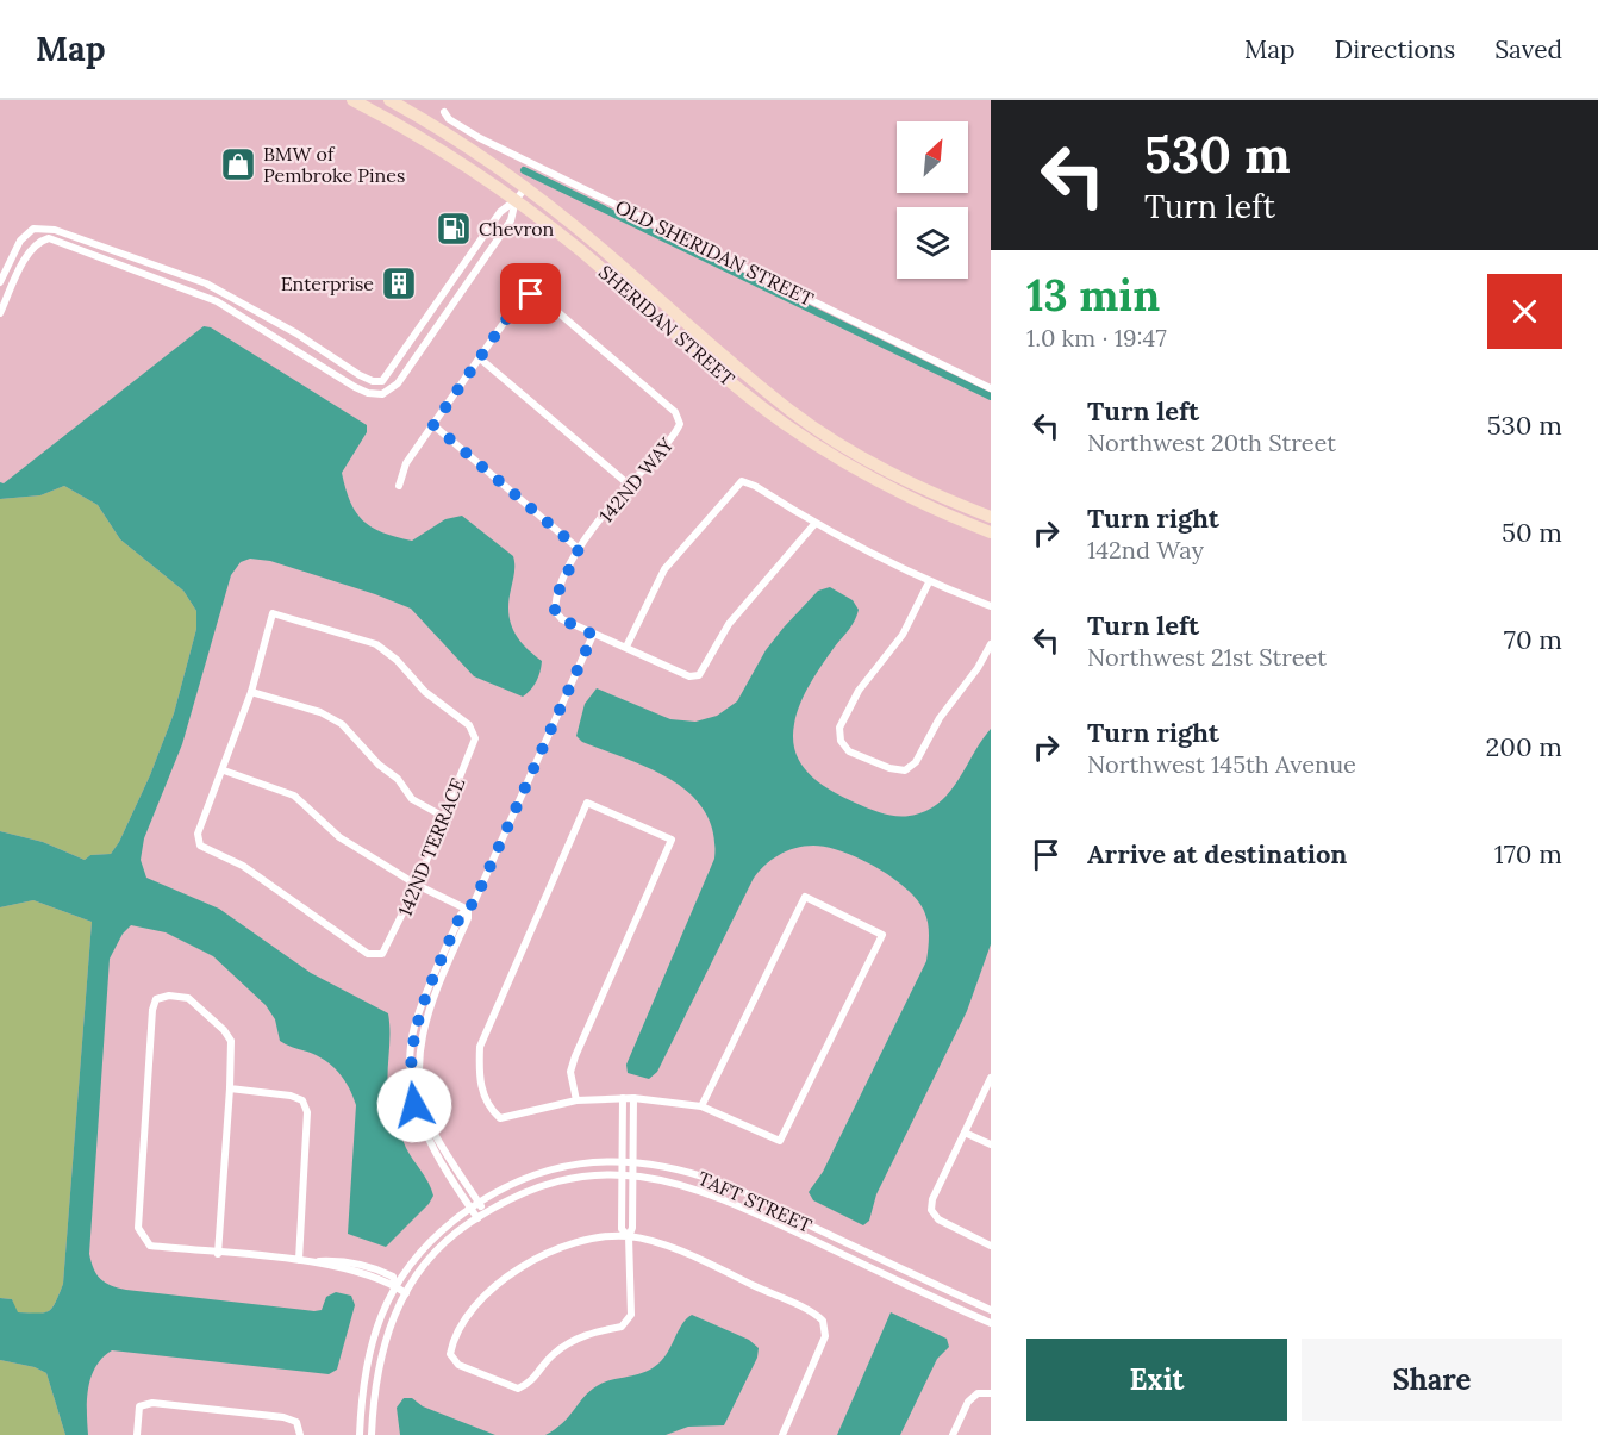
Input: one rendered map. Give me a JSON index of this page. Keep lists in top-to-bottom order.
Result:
{
  "streets": {
    "main road": ["SHERIDAN STREET"],
    "street": [
      "OLD SHERIDAN STREET",
      "142ND WAY",
      "142ND TERRACE",
      "TAFT STREET"
    ]
  },
  "places": {
    "shop": ["BMW of Pembroke Pines"],
    "fuel station": ["Chevron"],
    "building": ["Enterprise"]
  },
  "north": "top right",
  "page": {
    "header": "Map",
    "nav": ["Map", "Directions", "Saved"],
    "turn": ["530 m", "Turn left"],
    "heading": ["13 min", "1.0 km · 19:47"],
    "list": [
      {
        "name": "Turn left",
        "note": "Northwest 20th Street",
        "value": "530 m"
      },
      {
        "name": "Turn right",
        "note": "142nd Way",
        "value": "50 m"
      },
      {
        "name": "Turn left",
        "note": "Northwest 21st Street",
        "value": "70 m"
      },
      {
        "name": "Turn right",
        "note": "Northwest 145th Avenue",
        "value": "200 m"
      },
      {
        "name": "Arrive at destination",
        "value": "170 m"
      }
    ],
    "buttons": ["Exit", "Share"]
  }
}
